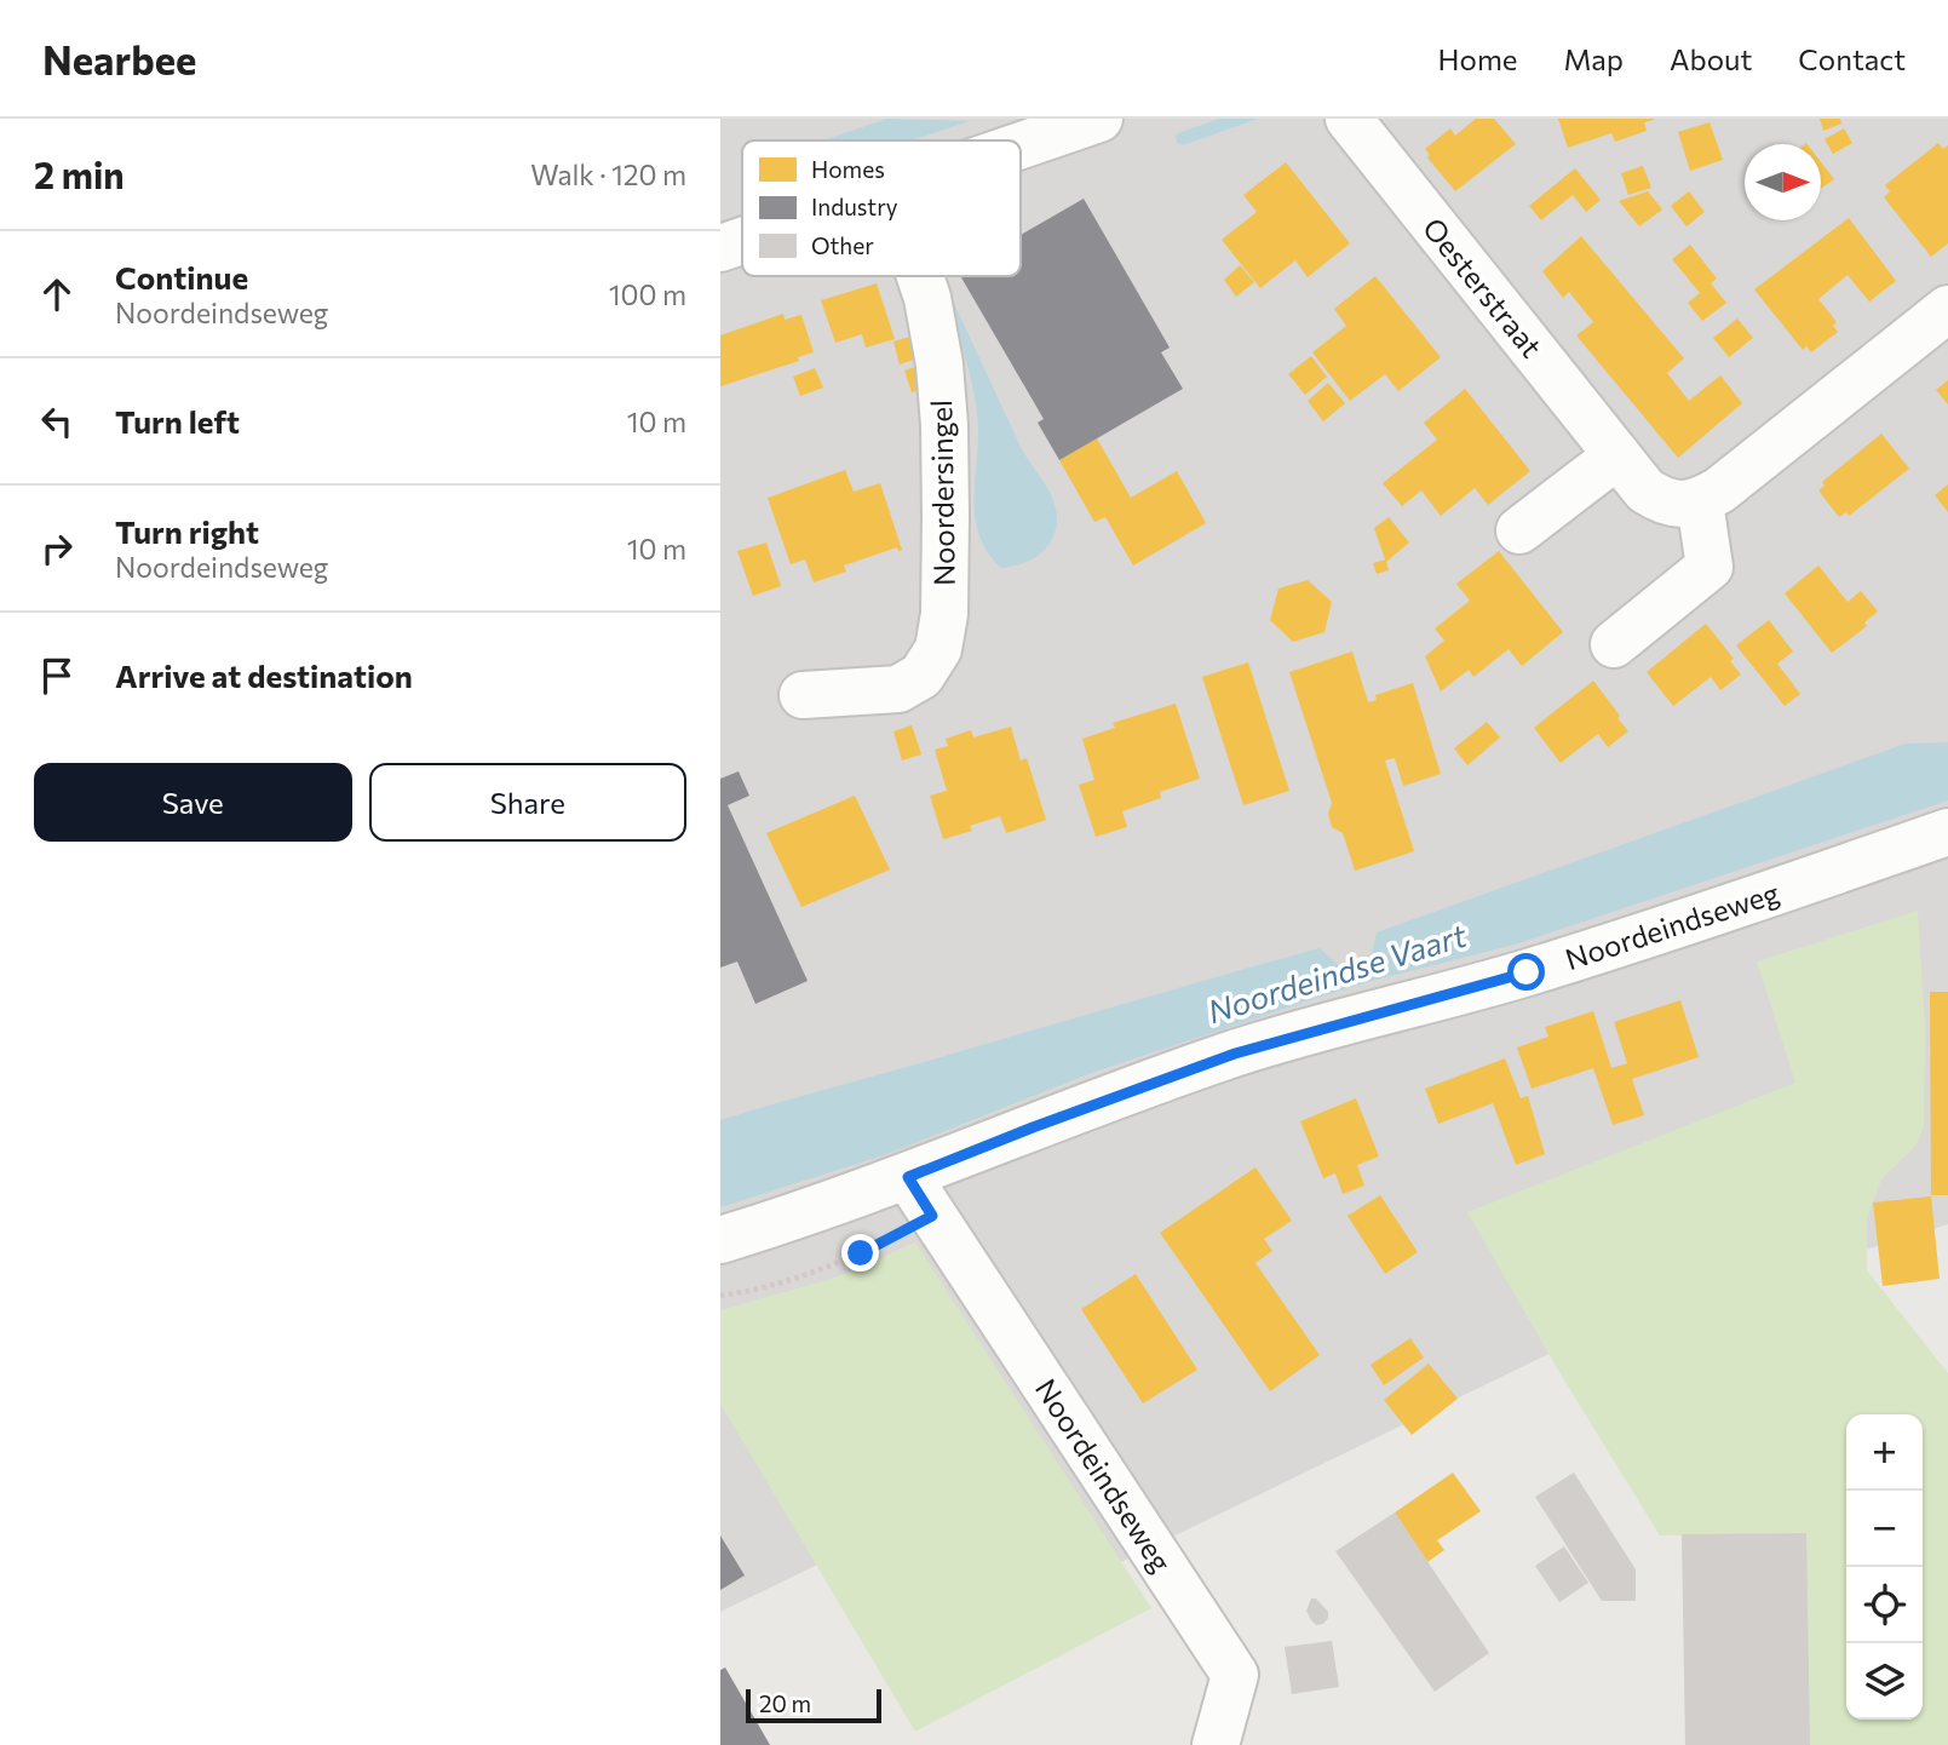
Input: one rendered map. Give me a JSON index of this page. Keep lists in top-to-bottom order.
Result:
{
  "streets": {
    "street": ["Oesterstraat", "Noordersingel", "Noordeindseweg"]
  },
  "water": ["Noordeindse Vaart"],
  "legend": ["Homes", "Industry", "Other"],
  "scale_bar": "20 m",
  "north": "right",
  "page": {
    "header": "Nearbee",
    "nav": [
      "Home",
      "Map",
      "About",
      "Contact"
    ],
    "heading": ["2 min", "Walk · 120 m"],
    "list": [
      ["Continue", "Noordeindseweg", "100 m"],
      ["Turn left", "10 m"],
      ["Turn right", "Noordeindseweg", "10 m"],
      "Arrive at destination"
    ],
    "buttons": ["Save", "Share"],
    "map_buttons": ["+", "−"],
    "scale": "20 m"
  }
}
